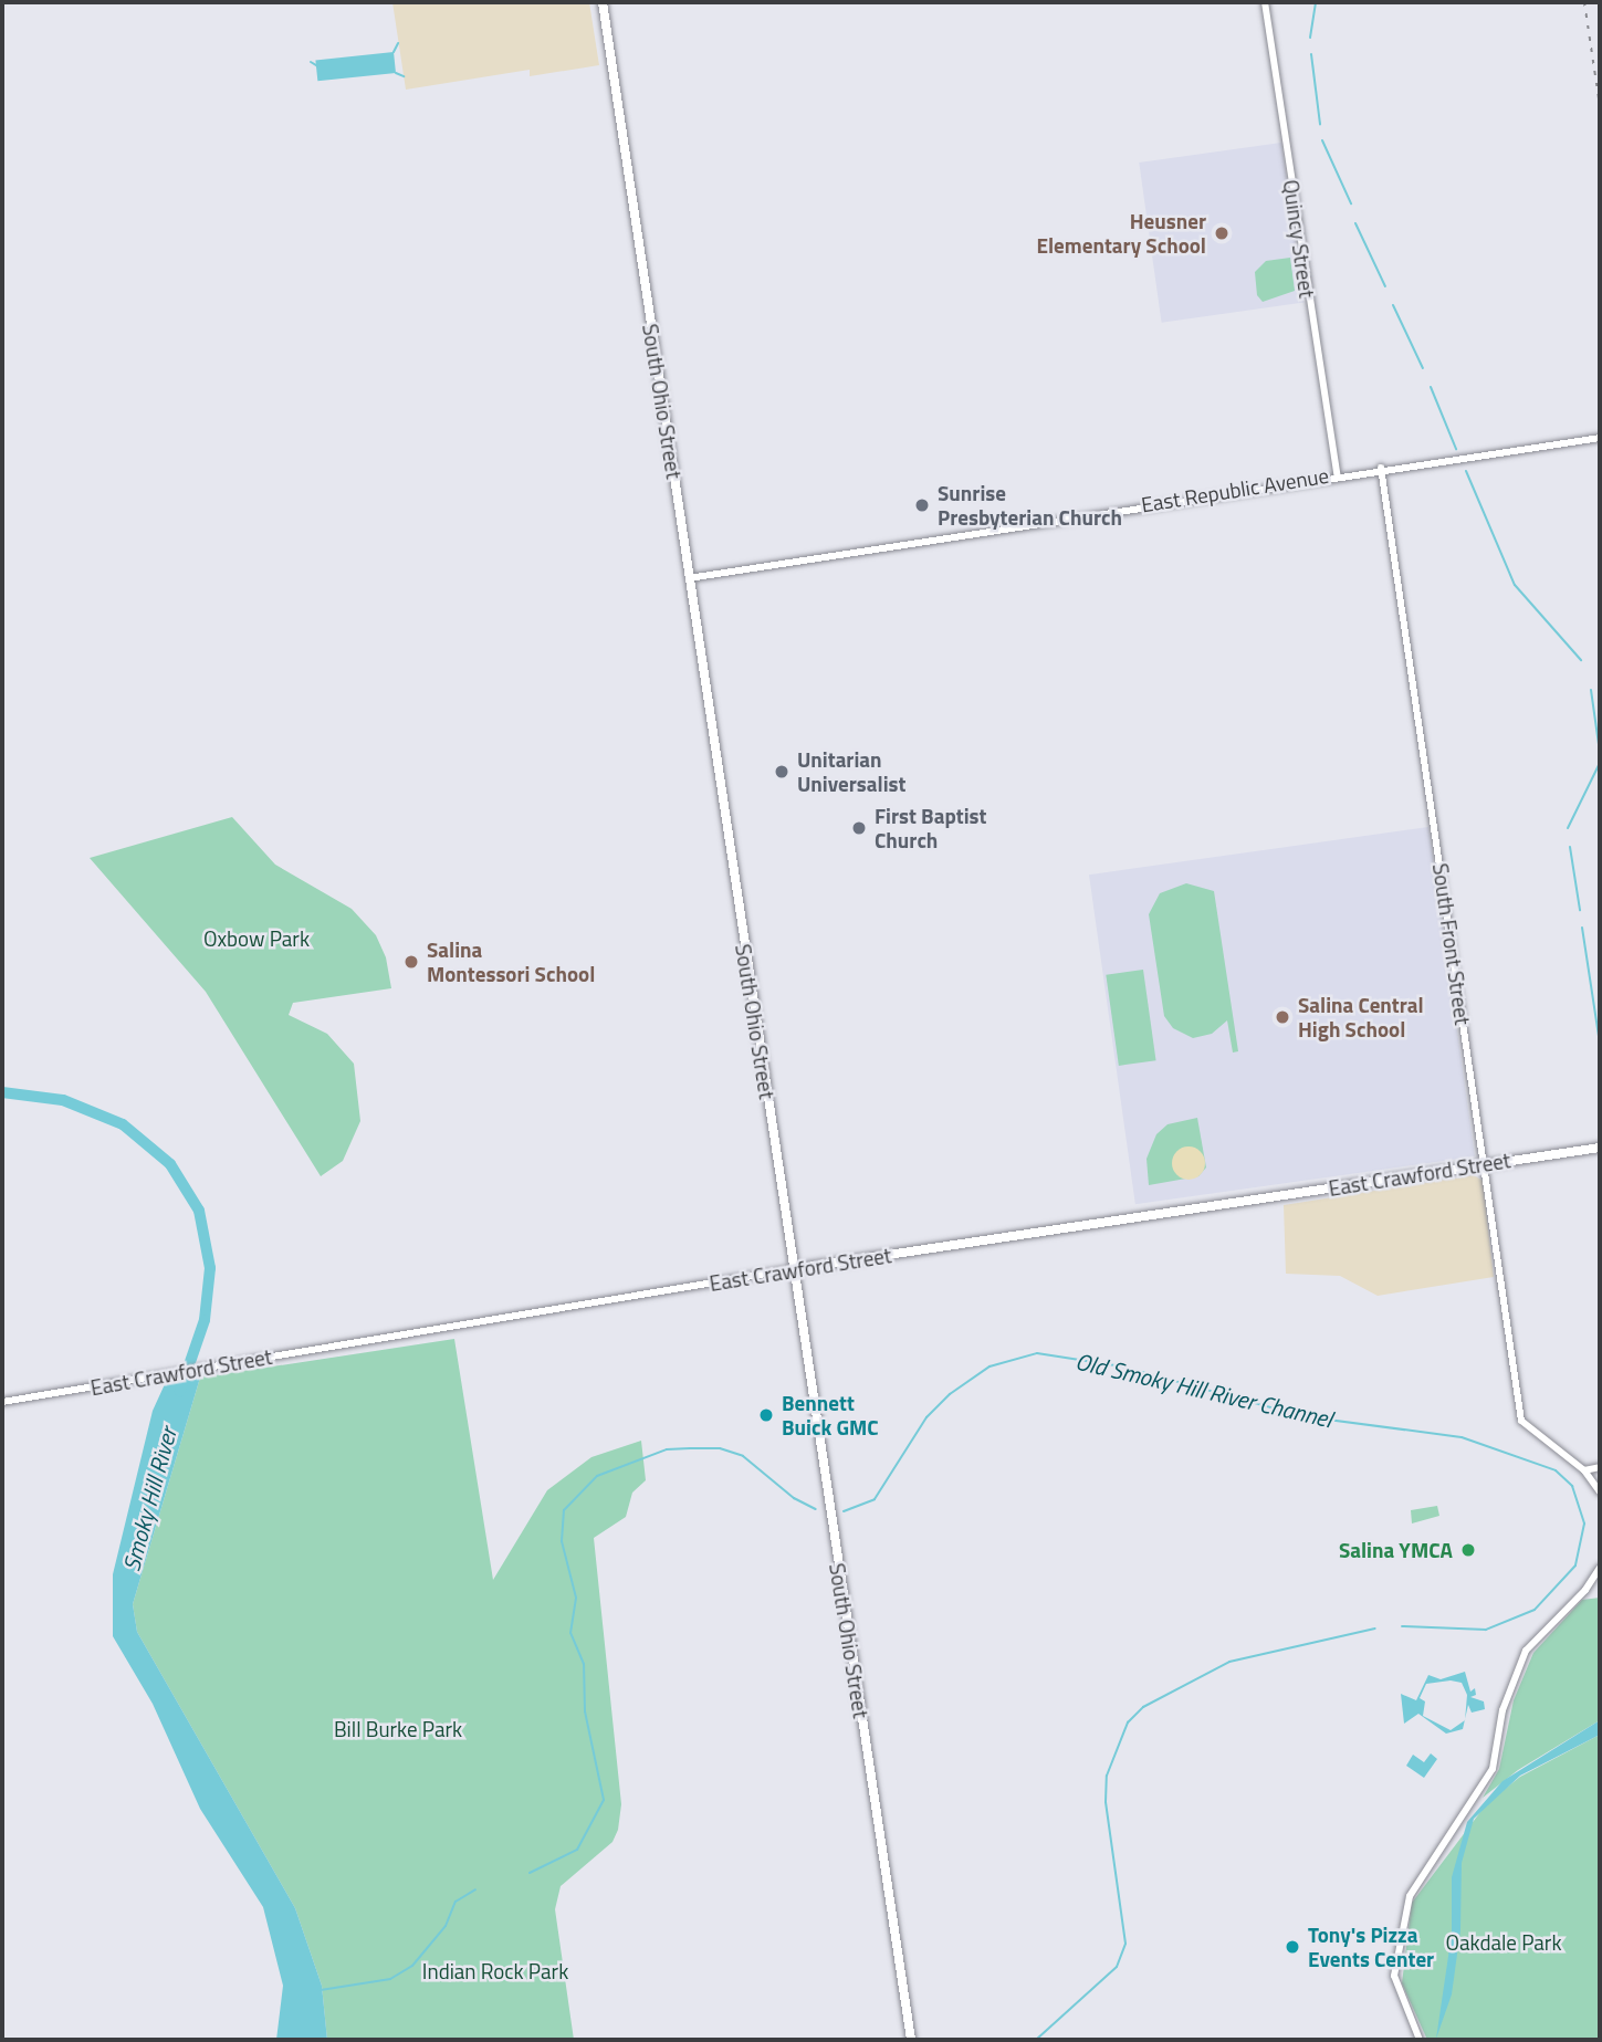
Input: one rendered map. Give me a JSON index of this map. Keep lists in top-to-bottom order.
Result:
{
  "streets": {
    "main road": ["South Ohio Street", "East Crawford Street"],
    "street": ["Quincy Street", "East Republic Avenue", "South Front Street"]
  },
  "crossings": [
    ["Quincy Street", "East Republic Avenue"],
    ["South Ohio Street", "East Republic Avenue"],
    ["South Ohio Street", "East Crawford Street"],
    ["East Republic Avenue", "South Front Street"],
    ["South Front Street", "East Crawford Street"]
  ],
  "water": ["Old Smoky Hill River Channel", "Smoky Hill River"],
  "parks": [
    "Oxbow Park",
    "Bill Burke Park",
    "Oakdale Park",
    "Indian Rock Park"
  ],
  "places": [
    "Heusner Elementary School",
    "Sunrise Presbyterian Church",
    "Unitarian Universalist",
    "First Baptist Church",
    "Salina Montessori School",
    "Salina Central High School",
    "Bennett Buick GMC",
    "Salina YMCA",
    "Tony's Pizza Events Center"
  ]
}
